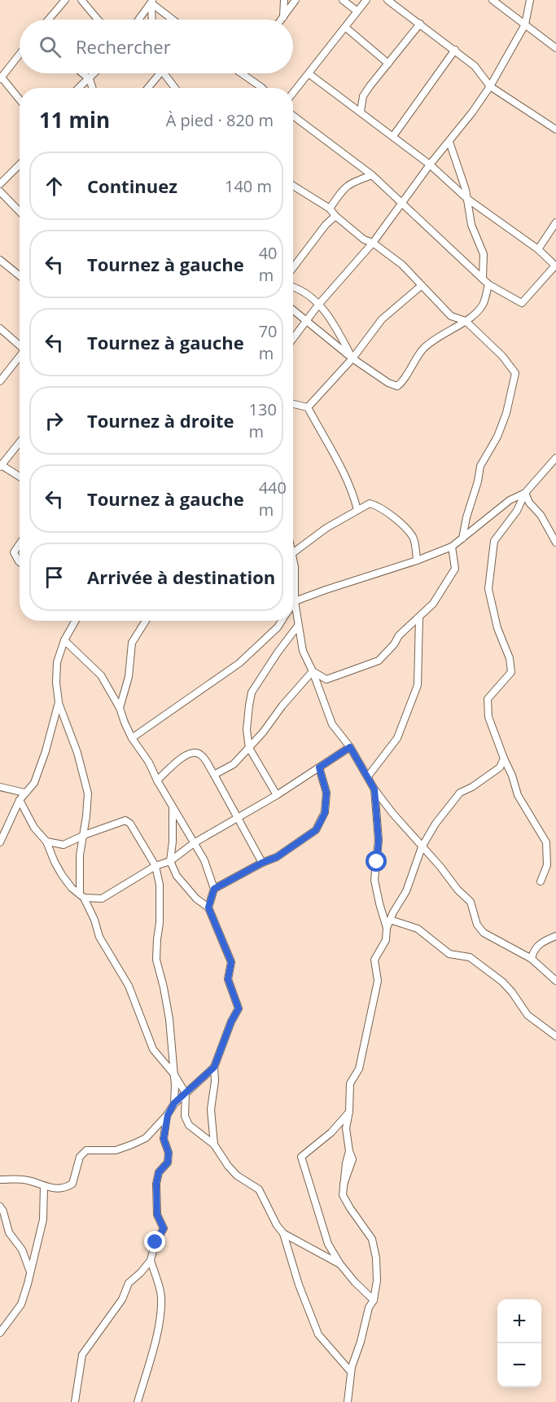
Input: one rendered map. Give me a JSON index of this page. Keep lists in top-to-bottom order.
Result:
{
  "page": {
    "search": "Rechercher",
    "heading": ["11 min", "À pied · 820 m"],
    "list": [
      ["Continuez", "140 m"],
      ["Tournez à gauche", "40 m"],
      ["Tournez à gauche", "70 m"],
      ["Tournez à droite", "130 m"],
      ["Tournez à gauche", "440 m"],
      "Arrivée à destination"
    ],
    "map_buttons": ["+", "−"]
  }
}
